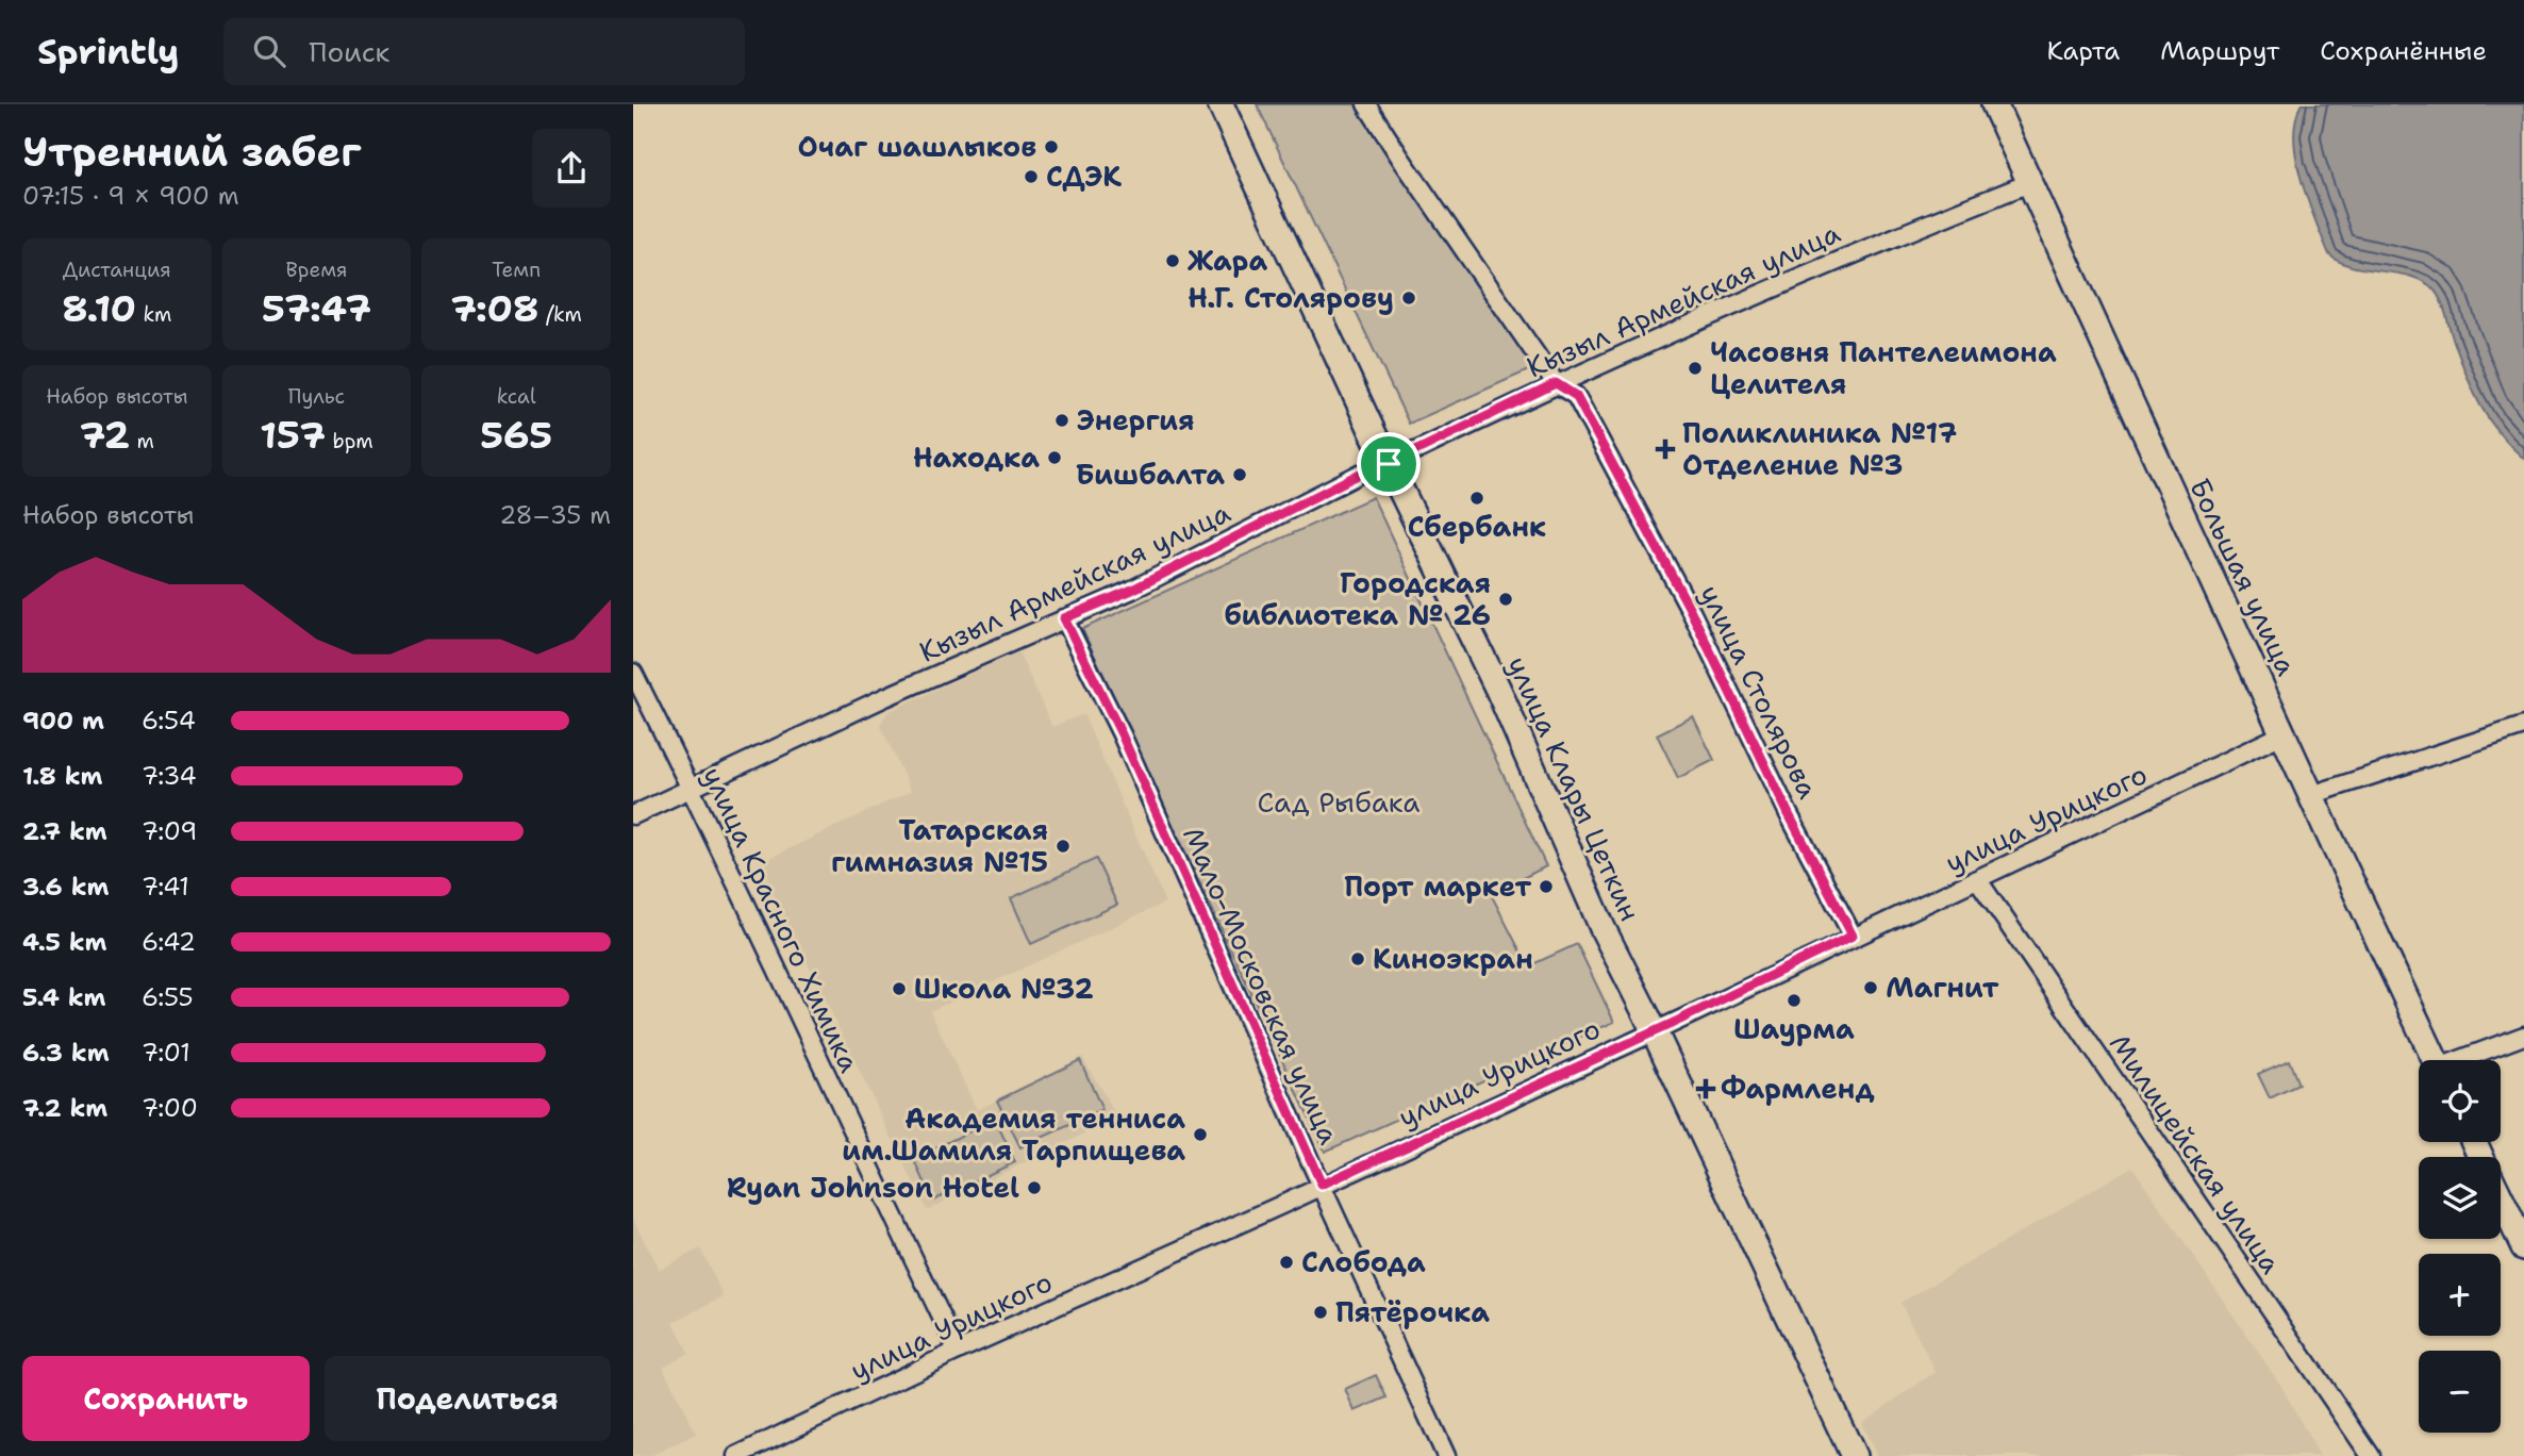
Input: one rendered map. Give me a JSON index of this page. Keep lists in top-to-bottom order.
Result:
{
  "streets": {
    "main road": ["Большая улица", "улица Клары Цеткин"],
    "street": [
      "Кызыл Армейская улица",
      "улица Столярова",
      "улица Урицкого",
      "улица Красного Химика",
      "Мало-Московская улица",
      "Милицейская улица"
    ]
  },
  "crossings": [
    ["Кызыл Армейская улица", "Большая улица"],
    ["Кызыл Армейская улица", "улица Столярова"],
    ["Кызыл Армейская улица", "улица Клары Цеткин"],
    ["Кызыл Армейская улица", "улица Красного Химика"],
    ["Кызыл Армейская улица", "Мало-Московская улица"],
    ["Большая улица", "улица Урицкого"],
    ["улица Столярова", "улица Урицкого"],
    ["улица Клары Цеткин", "улица Урицкого"],
    ["улица Урицкого", "улица Красного Химика"],
    ["улица Урицкого", "Мало-Московская улица"],
    ["улица Урицкого", "Милицейская улица"]
  ],
  "parks": ["Сад Рыбака"],
  "places": {
    "other": [
      "Очаг шашлыков",
      "СДЭК",
      "Жара",
      "Н.Г. Столярову",
      "Часовня Пантелеимона Целителя",
      "Энергия",
      "Находка",
      "Бишбалта",
      "Сбербанк",
      "Городская библиотека № 26",
      "Татарская гимназия №15",
      "Порт маркет",
      "Киноэкран",
      "Магнит",
      "Школа №32",
      "Шаурма",
      "Академия тенниса им.Шамиля Тарпищева",
      "Ryan Johnson Hotel",
      "Слобода",
      "Пятёрочка"
    ],
    "health": ["Поликлиника №17 Отделение №3", "Фармленд"]
  },
  "page": {
    "header": "Sprintly",
    "search": "Поиск",
    "nav": ["Карта", "Маршрут", "Сохранённые"],
    "heading": ["Утренний забег", "07:15 · 9 × 900 m"],
    "stats": [
      ["Дистанция", "8.10 km"],
      ["Время", "57:47"],
      ["Темп", "7:08 /km"],
      ["Набор высоты", "72 m"],
      ["Пульс", "157 bpm"],
      ["kcal", "565"]
    ],
    "chart": ["Набор высоты", "28–35 m"],
    "list": [
      {
        "name": "900 m",
        "note": "6:54"
      },
      {
        "name": "1.8 km",
        "note": "7:34"
      },
      {
        "name": "2.7 km",
        "note": "7:09"
      },
      {
        "name": "3.6 km",
        "note": "7:41"
      },
      {
        "name": "4.5 km",
        "note": "6:42"
      },
      {
        "name": "5.4 km",
        "note": "6:55"
      },
      {
        "name": "6.3 km",
        "note": "7:01"
      },
      {
        "name": "7.2 km",
        "note": "7:00"
      }
    ],
    "map_buttons": ["+", "−"],
    "buttons": ["Сохранить", "Поделиться"]
  }
}
